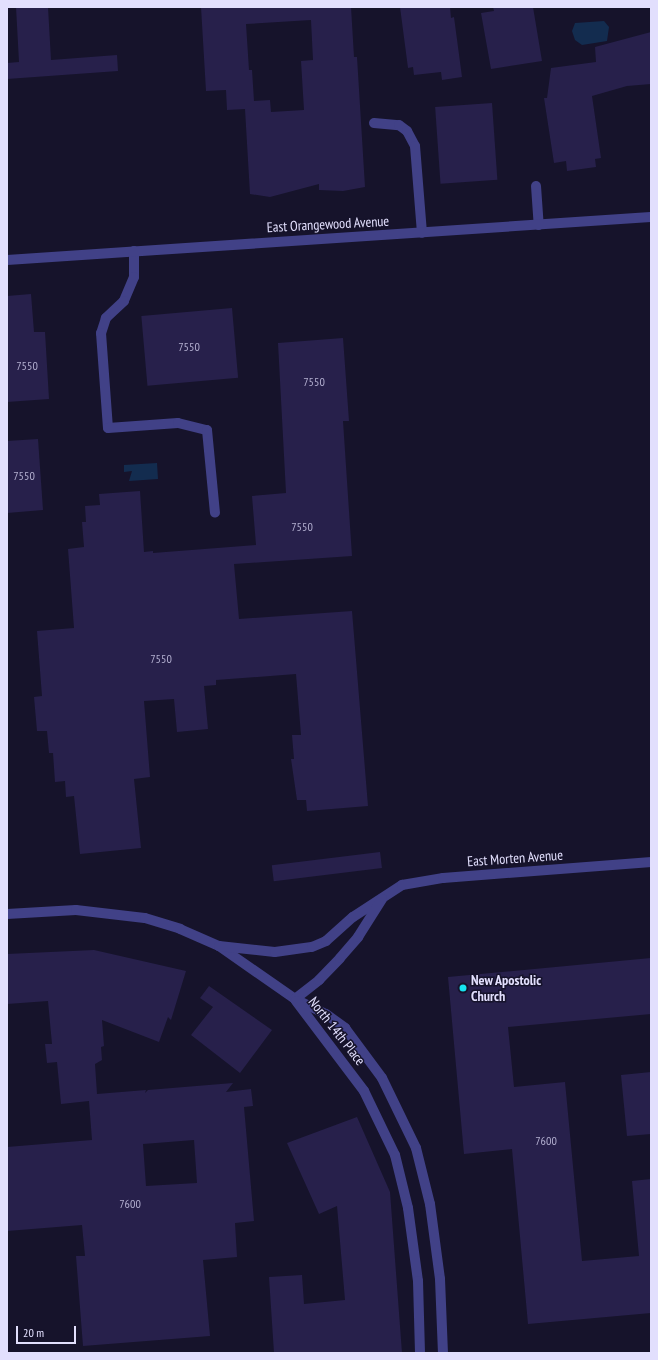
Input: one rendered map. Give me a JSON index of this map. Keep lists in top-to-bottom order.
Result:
{
  "streets": {
    "street": ["East Orangewood Avenue", "East Morten Avenue", "North 14th Place"]
  },
  "crossings": [
    ["East Morten Avenue", "North 14th Place"]
  ],
  "places": ["New Apostolic Church"],
  "house_numbers": [
    "7550",
    "7550",
    "7550",
    "7550",
    "7550",
    "7550",
    "7600",
    "7600"
  ],
  "scale_bar": "20 m"
}
